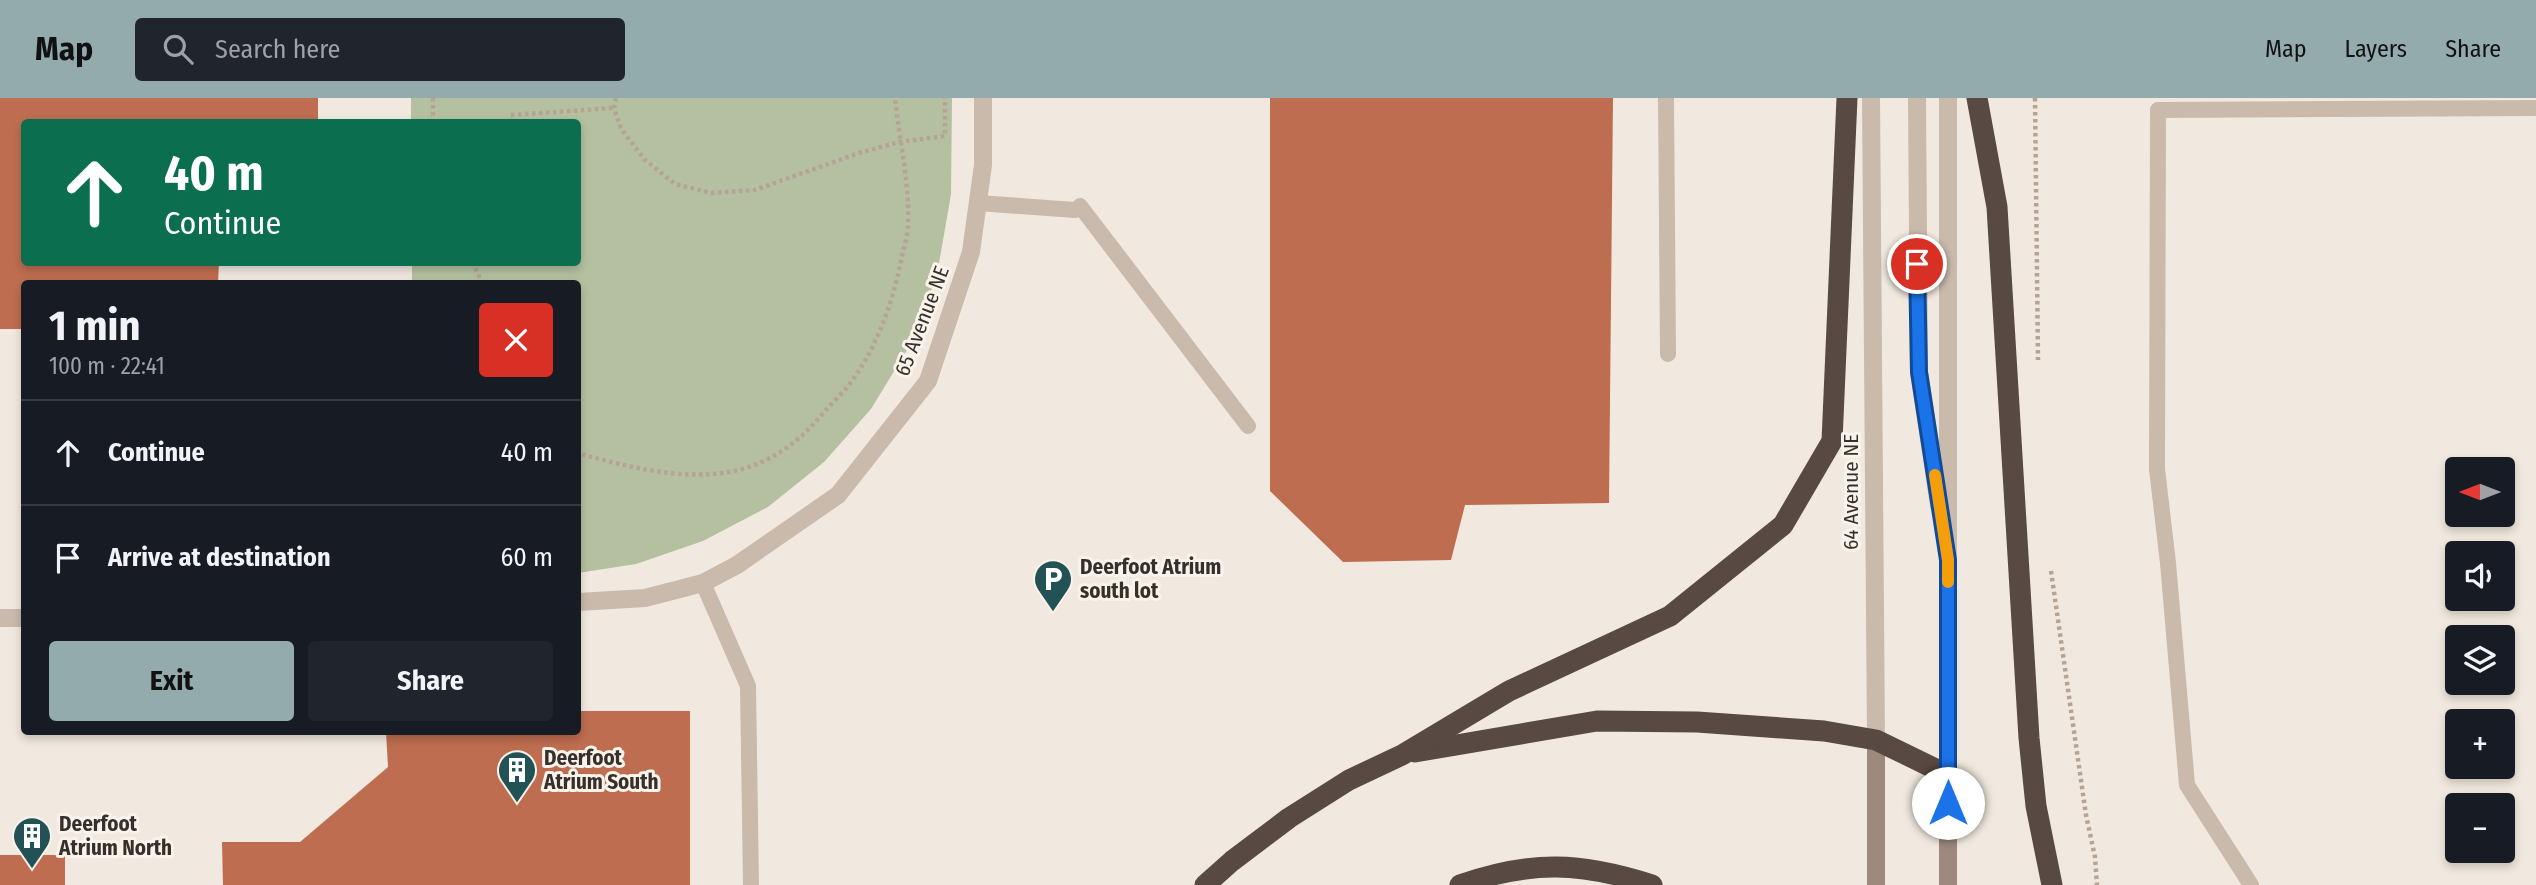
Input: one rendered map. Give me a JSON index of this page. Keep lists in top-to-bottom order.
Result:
{
  "streets": {
    "main road": ["64 Avenue NE"],
    "street": ["65 Avenue NE"]
  },
  "places": {
    "parking": ["Deerfoot Atrium south lot"],
    "building": ["Deerfoot Atrium South", "Deerfoot Atrium North"]
  },
  "north": "left",
  "page": {
    "header": "Map",
    "search": "Search here",
    "nav": ["Map", "Layers", "Share"],
    "turn": ["40 m", "Continue"],
    "heading": ["1 min", "100 m · 22:41"],
    "list": [
      {
        "name": "Continue",
        "value": "40 m"
      },
      {
        "name": "Arrive at destination",
        "value": "60 m"
      }
    ],
    "map_buttons": ["+", "−"],
    "buttons": ["Exit", "Share"]
  }
}
